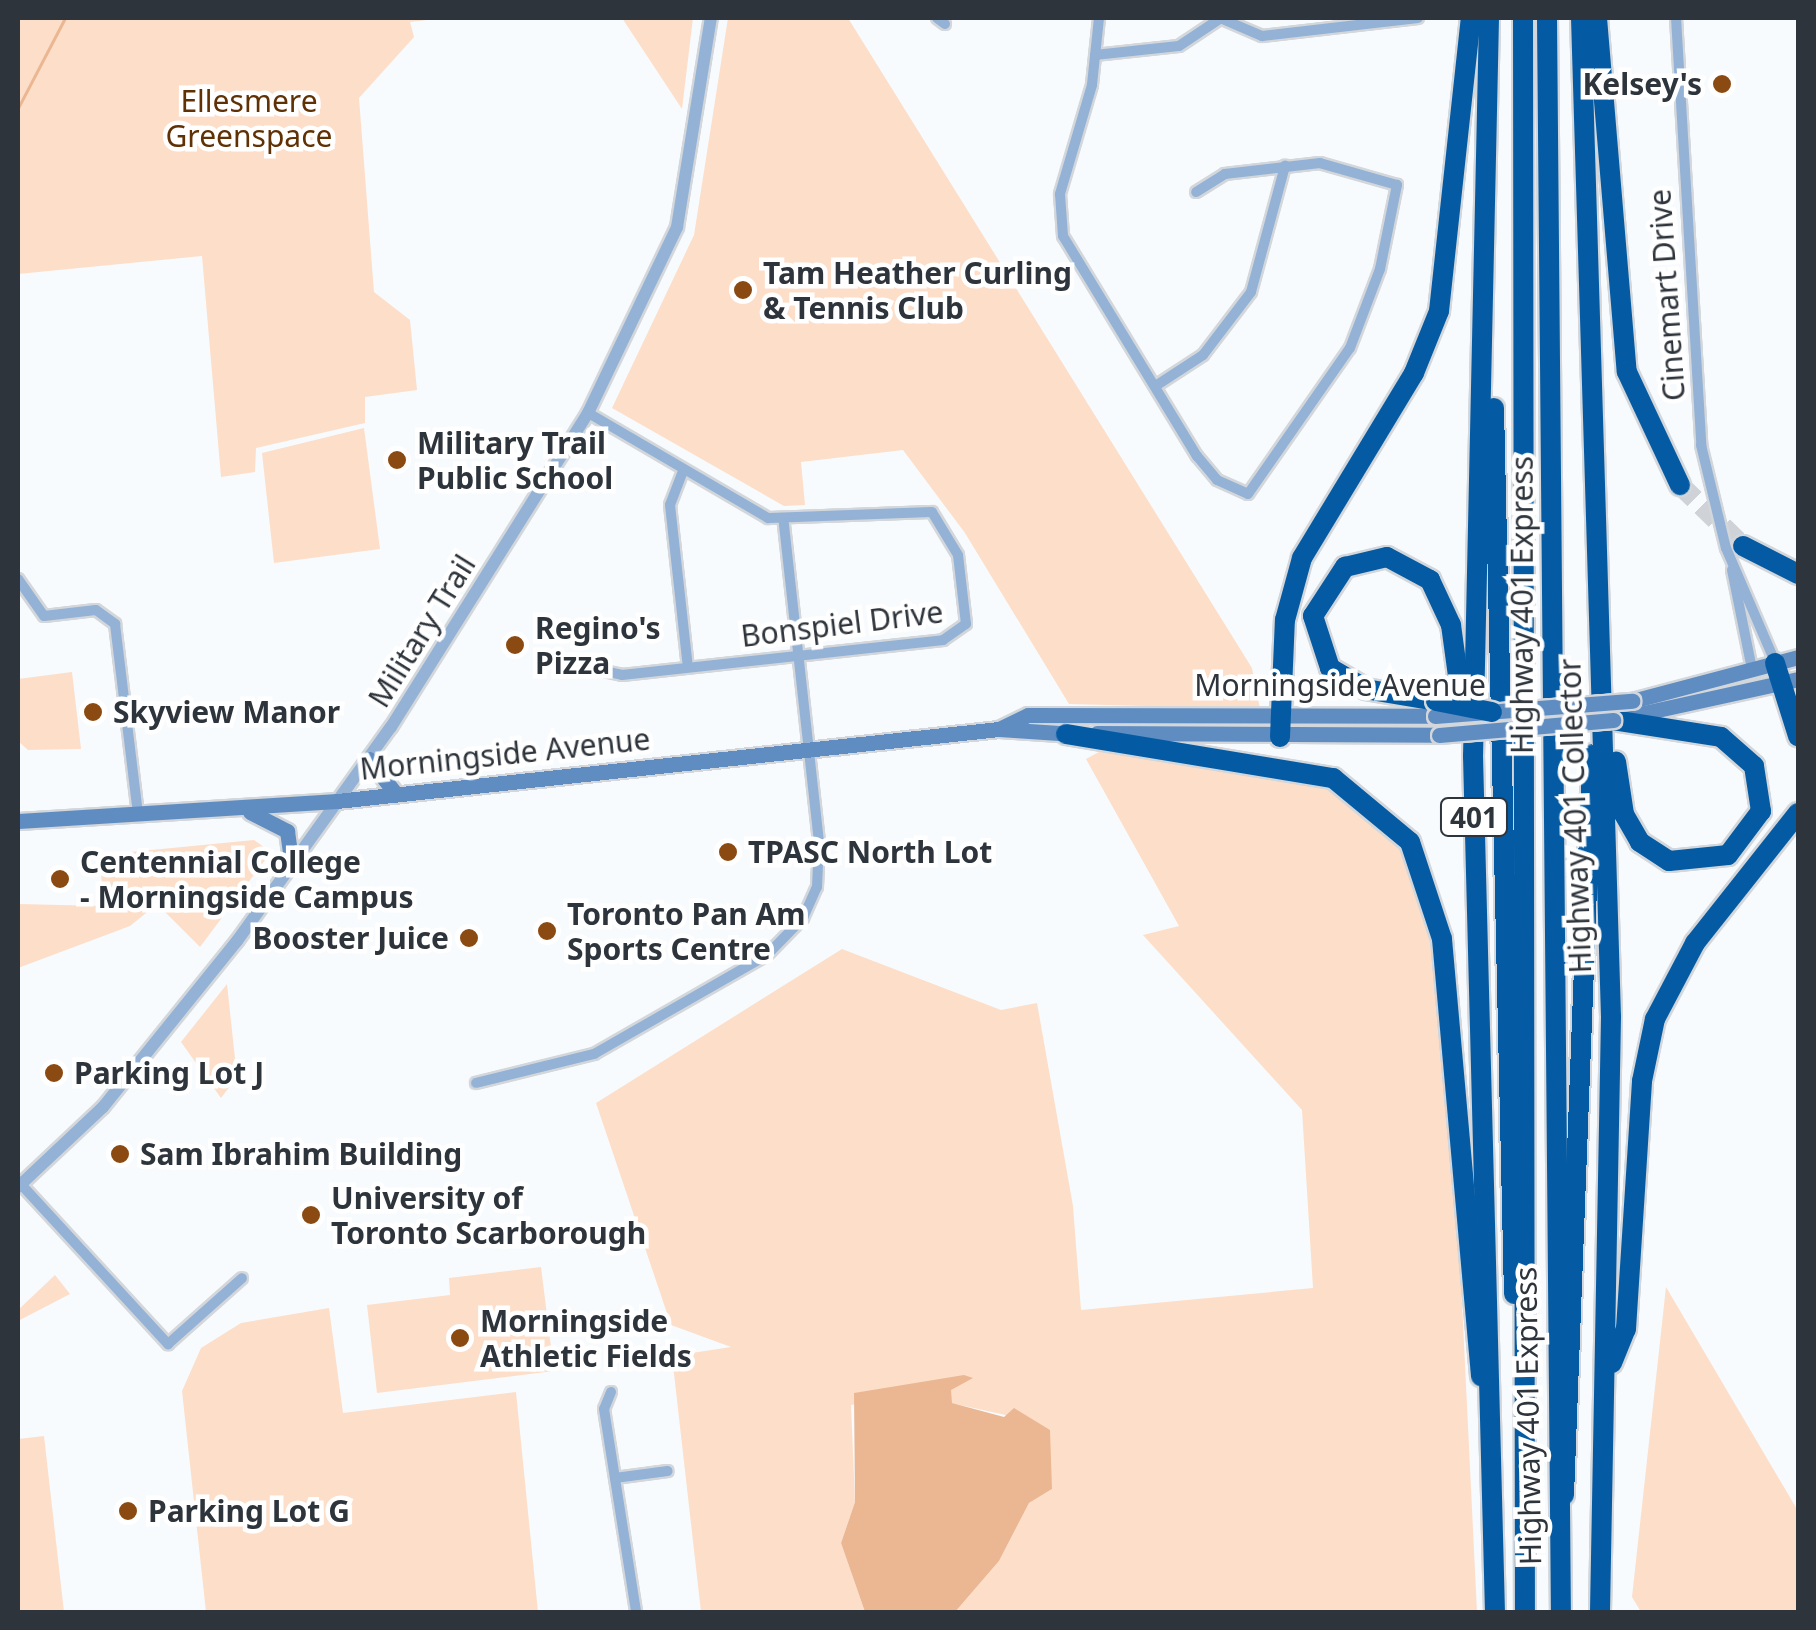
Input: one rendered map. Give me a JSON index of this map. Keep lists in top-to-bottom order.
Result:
{
  "streets": {
    "highway": ["Highway 401 Express", "Highway 401 Collector", "401"],
    "main road": ["Morningside Avenue"],
    "street": ["Cinemart Drive", "Bonspiel Drive", "Military Trail"]
  },
  "crossings": [
    ["Cinemart Drive", "Morningside Avenue"],
    ["Military Trail", "Morningside Avenue"],
    ["Morningside Avenue", "Highway 401 Collector"]
  ],
  "parks": ["Ellesmere Greenspace"],
  "places": [
    "Kelsey's",
    "Tam Heather Curling & Tennis Club",
    "Military Trail Public School",
    "Regino's Pizza",
    "Skyview Manor",
    "TPASC North Lot",
    "Centennial College - Morningside Campus",
    "Toronto Pan Am Sports Centre",
    "Booster Juice",
    "Parking Lot J",
    "Sam Ibrahim Building",
    "University of Toronto Scarborough",
    "Morningside Athletic Fields",
    "Parking Lot G"
  ]
}
